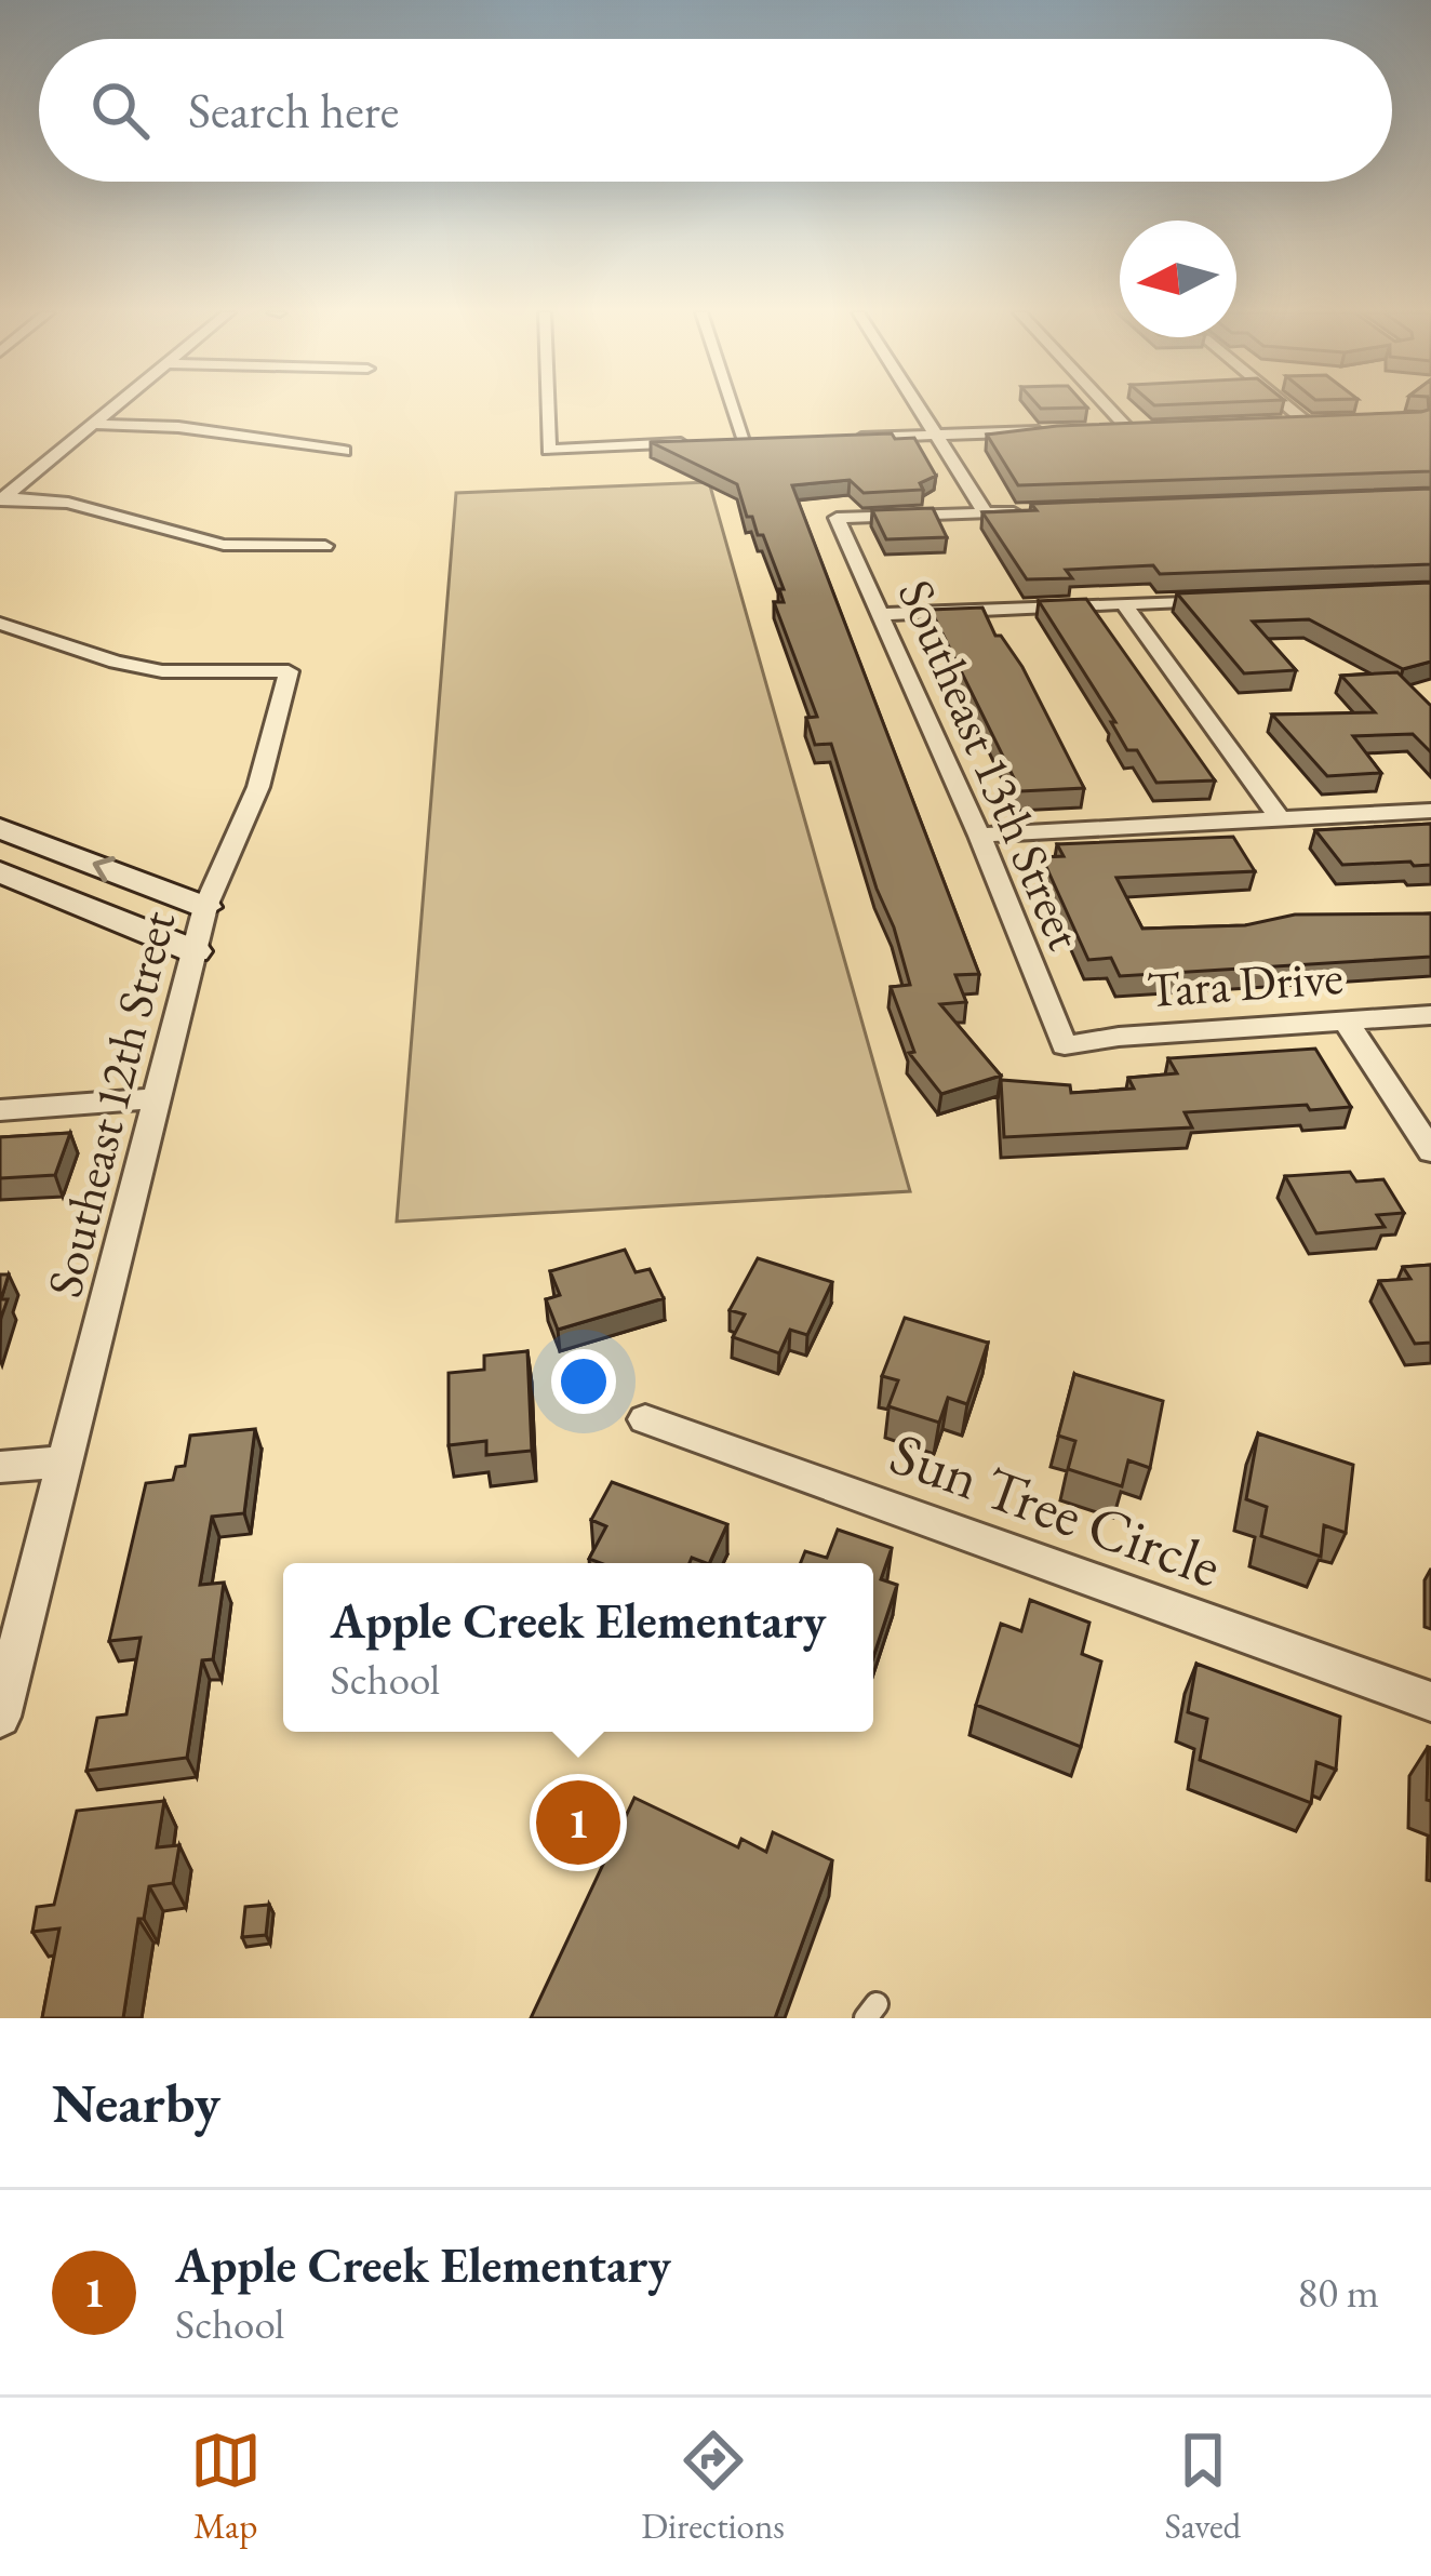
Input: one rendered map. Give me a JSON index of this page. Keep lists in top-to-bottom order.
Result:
{
  "streets": {
    "street": [
      "Southeast 13th Street",
      "Tara Drive",
      "Southeast 12th Street",
      "Sun Tree Circle"
    ]
  },
  "crossings": [
    ["Southeast 13th Street", "Tara Drive"]
  ],
  "north": "left",
  "page": {
    "search": "Search here",
    "popup": ["Apple Creek Elementary", "School"],
    "pins": "1",
    "heading": "Nearby",
    "list": [
      {
        "mark": "1",
        "name": "Apple Creek Elementary",
        "note": "School",
        "value": "80 m"
      }
    ],
    "nav": ["Map", "Directions", "Saved"]
  }
}
